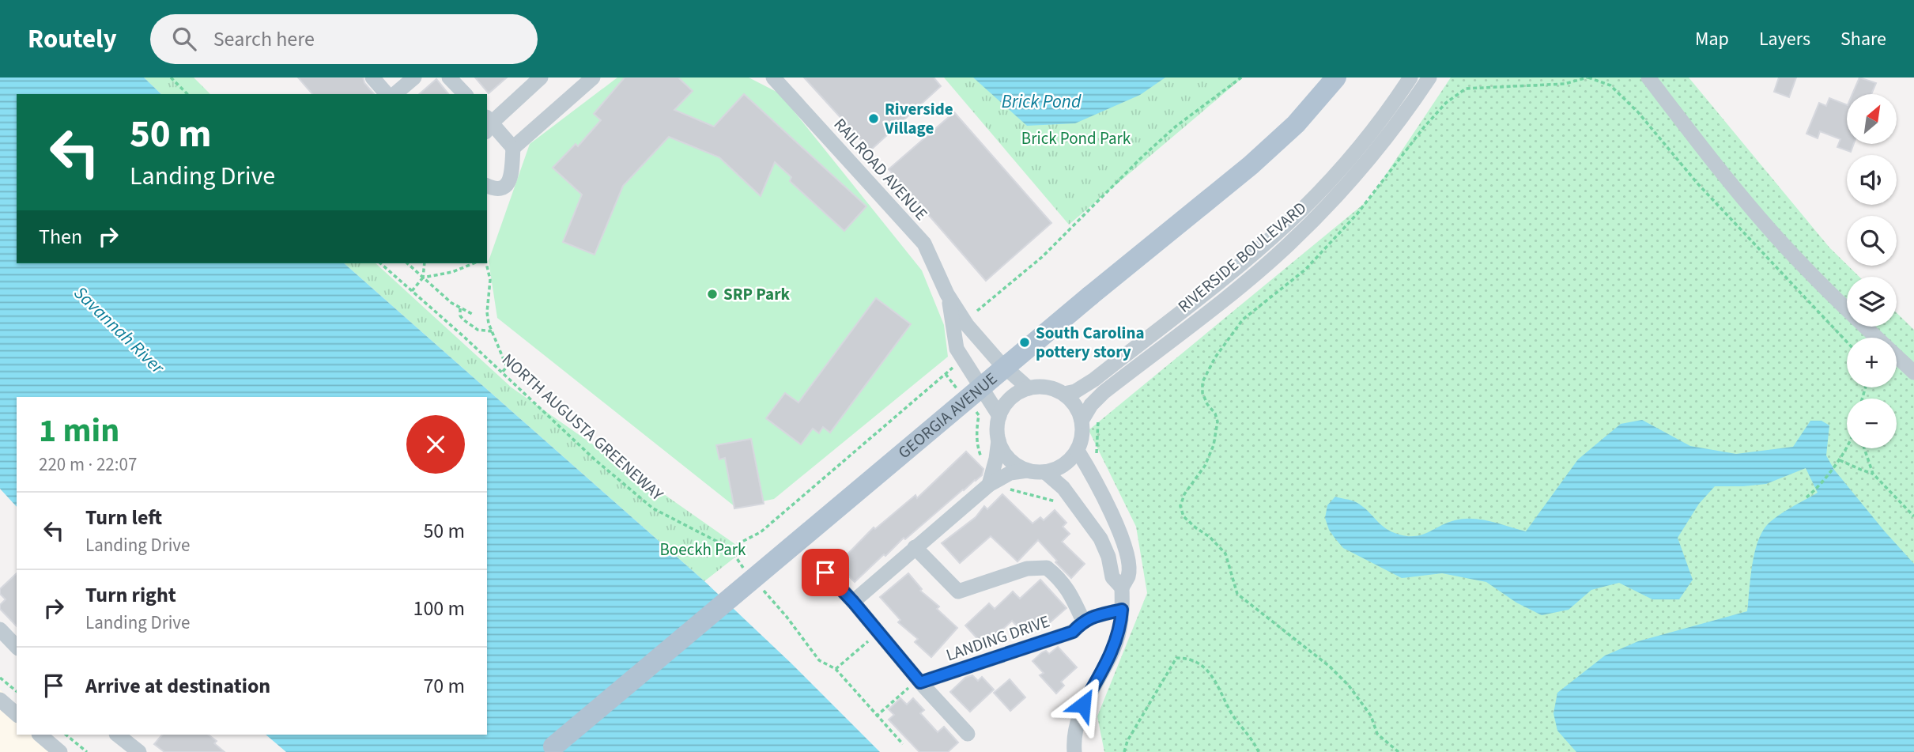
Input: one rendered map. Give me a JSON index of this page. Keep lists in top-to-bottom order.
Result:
{
  "streets": {
    "main road": ["GEORGIA AVENUE"],
    "street": ["RAILROAD AVENUE", "RIVERSIDE BOULEVARD", "LANDING DRIVE"],
    "path": ["NORTH AUGUSTA GREENEWAY"]
  },
  "crossings": [
    ["RAILROAD AVENUE", "RIVERSIDE BOULEVARD"]
  ],
  "water": ["Brick Pond", "Savannah River"],
  "parks": ["Brick Pond Park", "Boeckh Park"],
  "places": ["Riverside Village", "SRP Park", "South Carolina pottery story"],
  "north": "top right",
  "page": {
    "header": "Routely",
    "search": "Search here",
    "nav": ["Map", "Layers", "Share"],
    "map_buttons": ["+", "−"],
    "turn": ["50 m", "Landing Drive"],
    "then": "Then",
    "heading": ["1 min", "220 m · 22:07"],
    "list": [
      {
        "name": "Turn left",
        "note": "Landing Drive",
        "value": "50 m"
      },
      {
        "name": "Turn right",
        "note": "Landing Drive",
        "value": "100 m"
      },
      {
        "name": "Arrive at destination",
        "value": "70 m"
      }
    ]
  }
}
